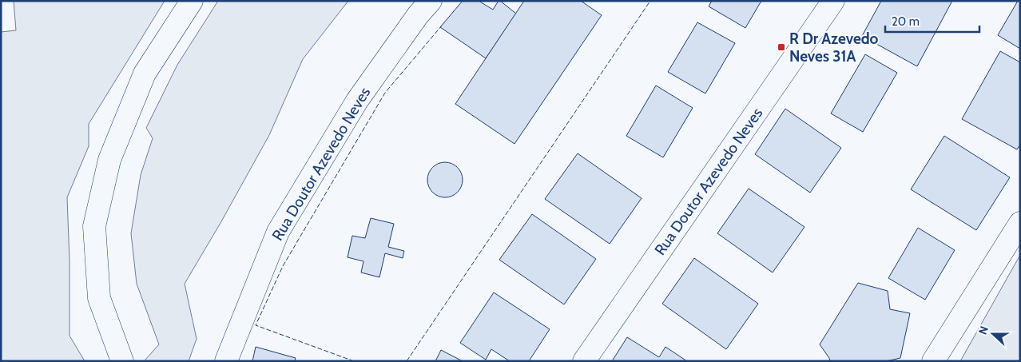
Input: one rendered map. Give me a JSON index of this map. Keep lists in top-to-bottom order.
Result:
{
  "streets": {
    "street": ["Rua Doutor Azevedo Neves"]
  },
  "places": {
    "transit": ["R Dr Azevedo Neves 31A"]
  },
  "scale_bar": "20 m",
  "north": "left"
}
